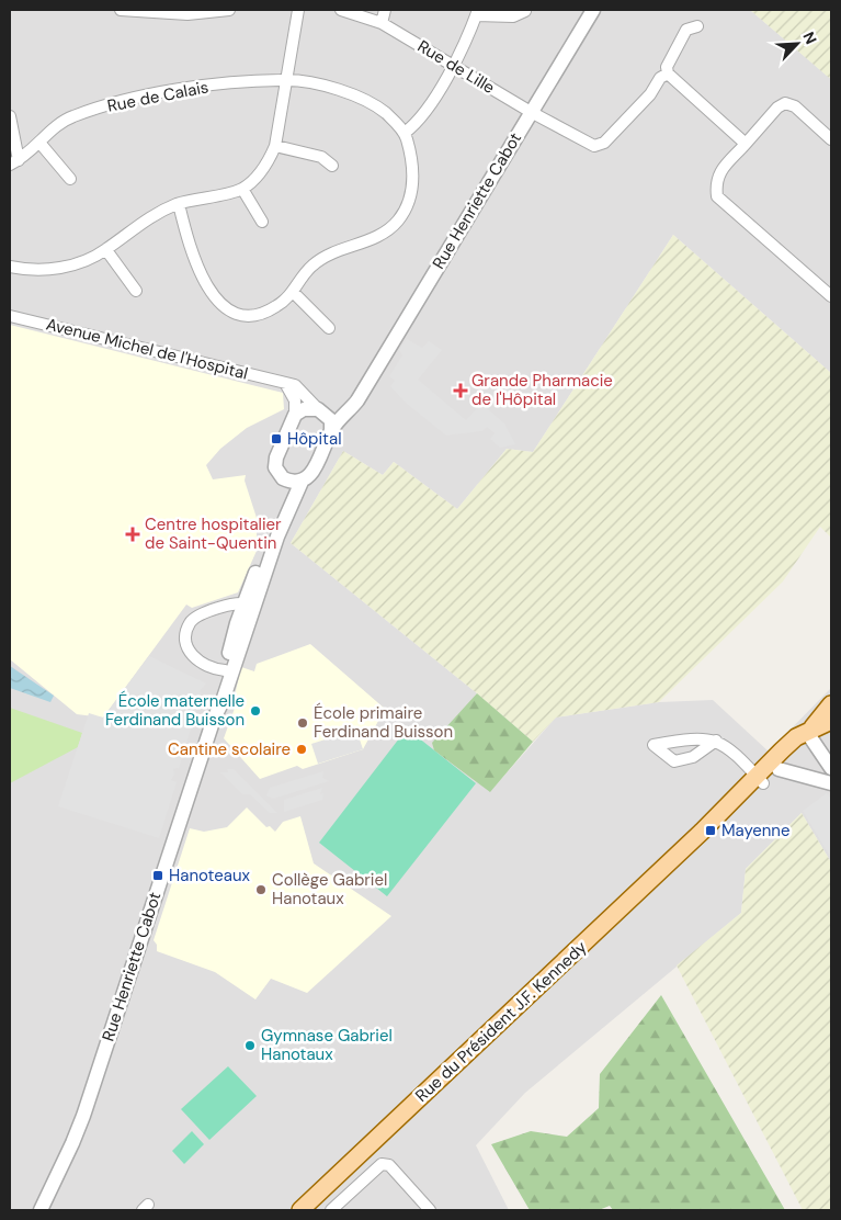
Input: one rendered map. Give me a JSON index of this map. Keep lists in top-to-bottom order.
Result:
{
  "streets": {
    "main road": ["Rue du Président J.F. Kennedy"],
    "street": [
      "Rue de Lille",
      "Rue de Calais",
      "Rue Henriette Cabot",
      "Avenue Michel de l'Hospital"
    ]
  },
  "crossings": [
    ["Rue de Lille", "Rue Henriette Cabot"],
    ["Rue Henriette Cabot", "Avenue Michel de l'Hospital"]
  ],
  "places": {
    "health": ["Grande Pharmacie de l'Hôpital", "Centre hospitalier de Saint-Quentin"],
    "transit": ["Hôpital", "Mayenne", "Hanoteaux"],
    "other": [
      "École maternelle Ferdinand Buisson",
      "École primaire Ferdinand Buisson",
      "Cantine scolaire",
      "Collège Gabriel Hanotaux",
      "Gymnase Gabriel Hanotaux"
    ]
  },
  "north": "top right"
}
